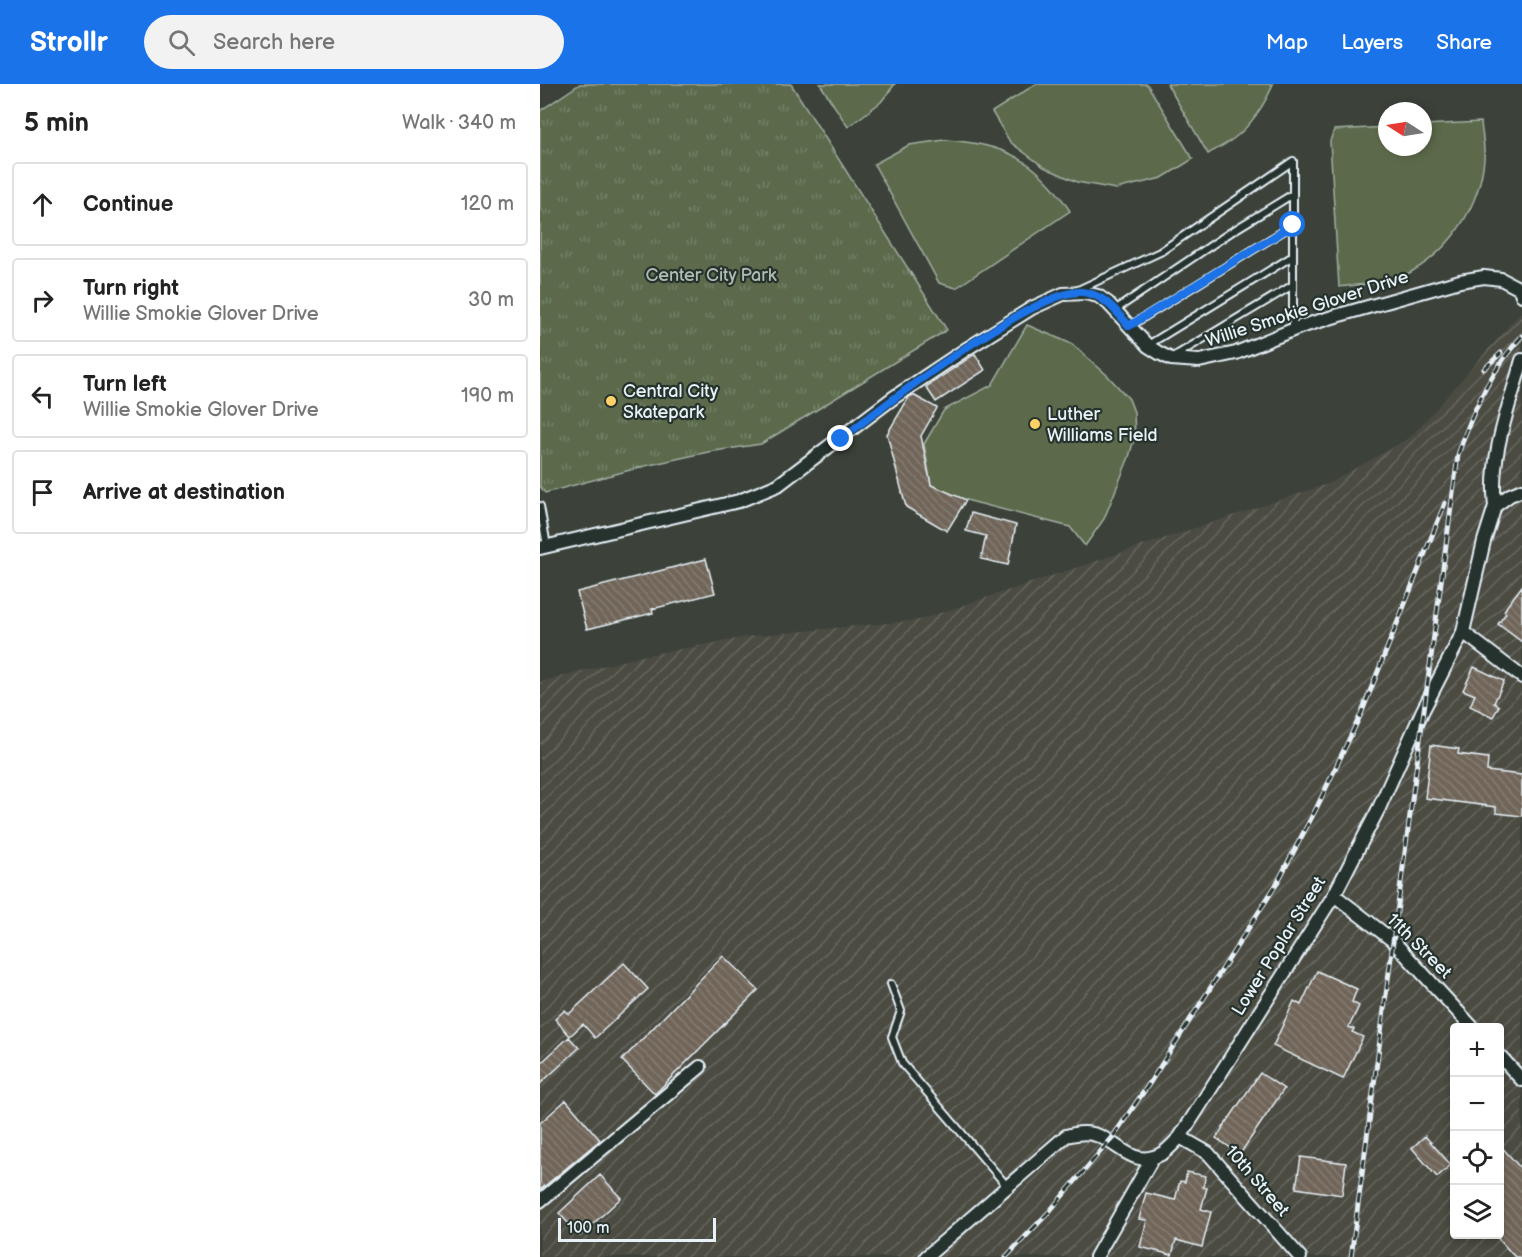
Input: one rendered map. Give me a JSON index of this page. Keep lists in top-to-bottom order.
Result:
{
  "streets": {
    "street": [
      "Willie Smokie Glover Drive",
      "Lower Poplar Street",
      "11th Street",
      "10th Street"
    ]
  },
  "crossings": [
    ["Lower Poplar Street", "11th Street"],
    ["Lower Poplar Street", "10th Street"]
  ],
  "parks": ["Center City Park"],
  "places": ["Central City Skatepark", "Luther Williams Field"],
  "scale_bar": "100 m",
  "north": "left",
  "page": {
    "header": "Strollr",
    "search": "Search here",
    "nav": ["Map", "Layers", "Share"],
    "heading": ["5 min", "Walk · 340 m"],
    "list": [
      ["Continue", "120 m"],
      ["Turn right", "Willie Smokie Glover Drive", "30 m"],
      ["Turn left", "Willie Smokie Glover Drive", "190 m"],
      "Arrive at destination"
    ],
    "map_buttons": ["+", "−"],
    "scale": "100 m"
  }
}
